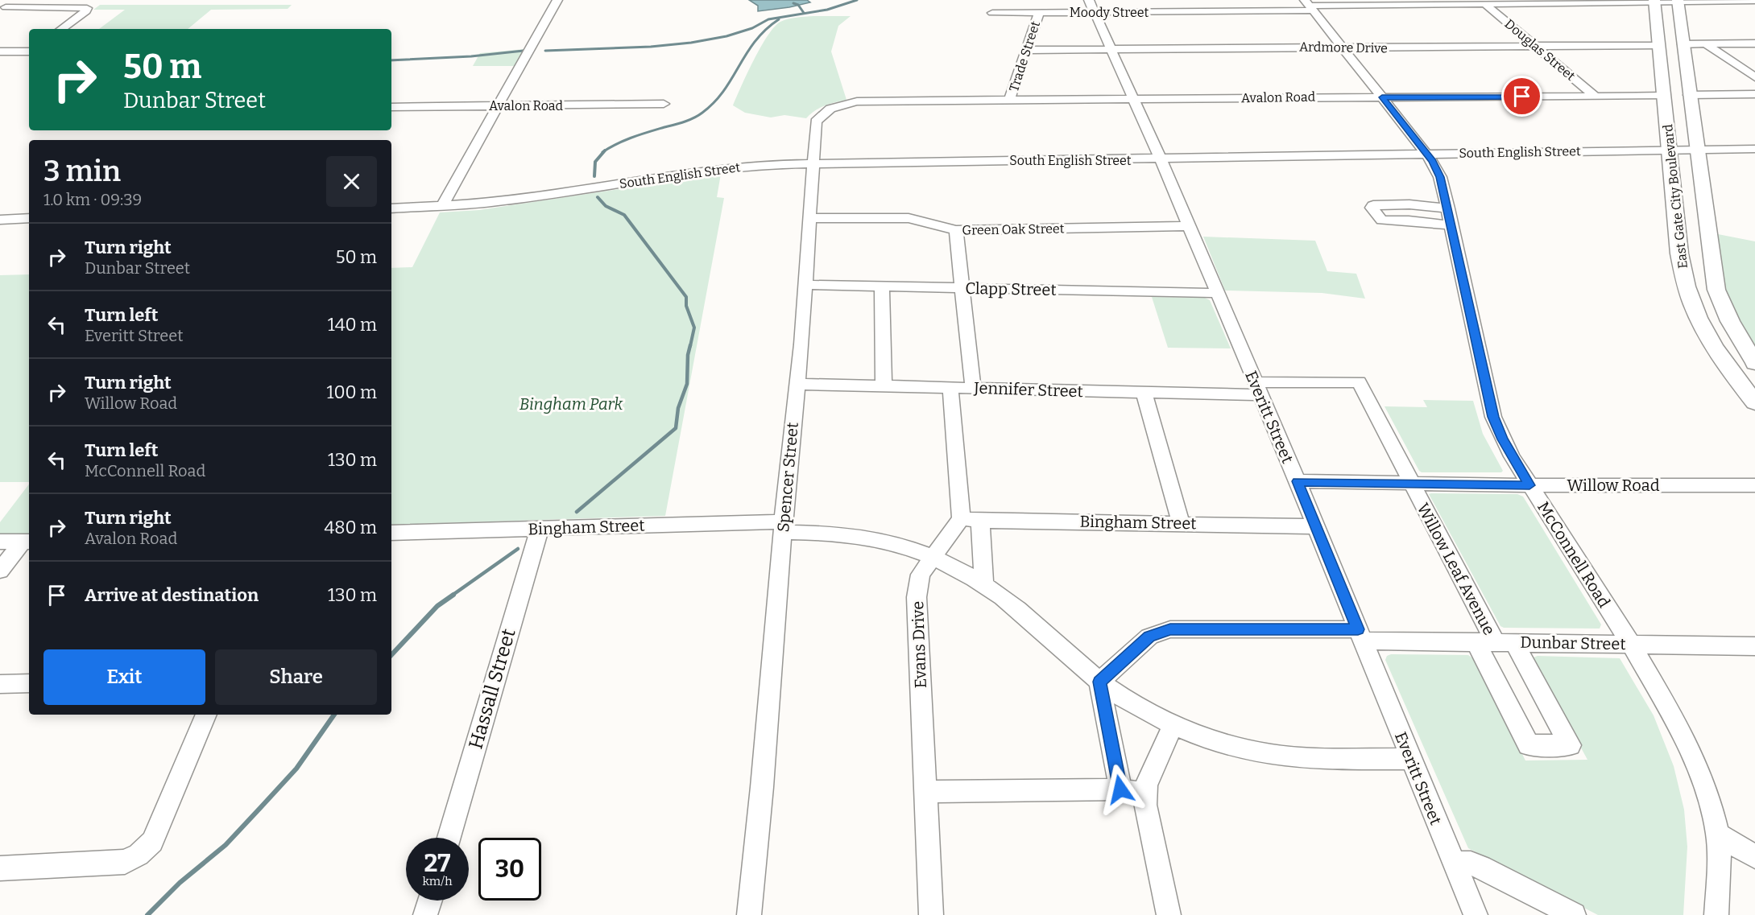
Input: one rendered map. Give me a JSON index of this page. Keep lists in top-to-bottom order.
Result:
{
  "streets": {
    "main road": ["East Gate City Boulevard"],
    "street": [
      "Moody Street",
      "Ardmore Drive",
      "Douglas Street",
      "Trade Street",
      "Avalon Road",
      "South English Street",
      "Green Oak Street",
      "Clapp Street",
      "Jennifer Street",
      "Everitt Street",
      "Spencer Street",
      "Willow Road",
      "Bingham Street",
      "McConnell Road",
      "Willow Leaf Avenue",
      "Dunbar Street",
      "Evans Drive",
      "Hassall Street"
    ]
  },
  "crossings": [
    ["Moody Street", "Douglas Street"],
    ["Moody Street", "Trade Street"],
    ["Moody Street", "East Gate City Boulevard"],
    ["Moody Street", "Everitt Street"],
    ["Moody Street", "McConnell Road"],
    ["Ardmore Drive", "Douglas Street"],
    ["Ardmore Drive", "Trade Street"],
    ["Ardmore Drive", "East Gate City Boulevard"],
    ["Ardmore Drive", "Everitt Street"],
    ["Ardmore Drive", "McConnell Road"],
    ["Douglas Street", "Avalon Road"],
    ["Trade Street", "Avalon Road"],
    ["Avalon Road", "East Gate City Boulevard"],
    ["Avalon Road", "Everitt Street"],
    ["Avalon Road", "Spencer Street"],
    ["Avalon Road", "McConnell Road"],
    ["South English Street", "East Gate City Boulevard"],
    ["South English Street", "Everitt Street"],
    ["South English Street", "Spencer Street"],
    ["South English Street", "McConnell Road"],
    ["Green Oak Street", "Everitt Street"],
    ["Green Oak Street", "Spencer Street"],
    ["Clapp Street", "Everitt Street"],
    ["Clapp Street", "Spencer Street"],
    ["Jennifer Street", "Everitt Street"],
    ["Jennifer Street", "Spencer Street"],
    ["Jennifer Street", "Willow Leaf Avenue"],
    ["Everitt Street", "Willow Road"],
    ["Everitt Street", "Bingham Street"],
    ["Everitt Street", "Willow Leaf Avenue"],
    ["Everitt Street", "Dunbar Street"],
    ["Spencer Street", "Bingham Street"],
    ["Willow Road", "McConnell Road"],
    ["Willow Road", "Willow Leaf Avenue"],
    ["Bingham Street", "Dunbar Street"],
    ["Bingham Street", "Evans Drive"],
    ["Bingham Street", "Hassall Street"],
    ["McConnell Road", "Dunbar Street"],
    ["Willow Leaf Avenue", "Dunbar Street"]
  ],
  "parks": ["Bingham Park"],
  "page": {
    "turn": ["50 m", "Dunbar Street"],
    "heading": ["3 min", "1.0 km · 09:39"],
    "list": [
      {
        "name": "Turn right",
        "note": "Dunbar Street",
        "value": "50 m"
      },
      {
        "name": "Turn left",
        "note": "Everitt Street",
        "value": "140 m"
      },
      {
        "name": "Turn right",
        "note": "Willow Road",
        "value": "100 m"
      },
      {
        "name": "Turn left",
        "note": "McConnell Road",
        "value": "130 m"
      },
      {
        "name": "Turn right",
        "note": "Avalon Road",
        "value": "480 m"
      },
      {
        "name": "Arrive at destination",
        "value": "130 m"
      }
    ],
    "buttons": ["Exit", "Share"],
    "speed": "27 km/h",
    "limit": "30"
  }
}
